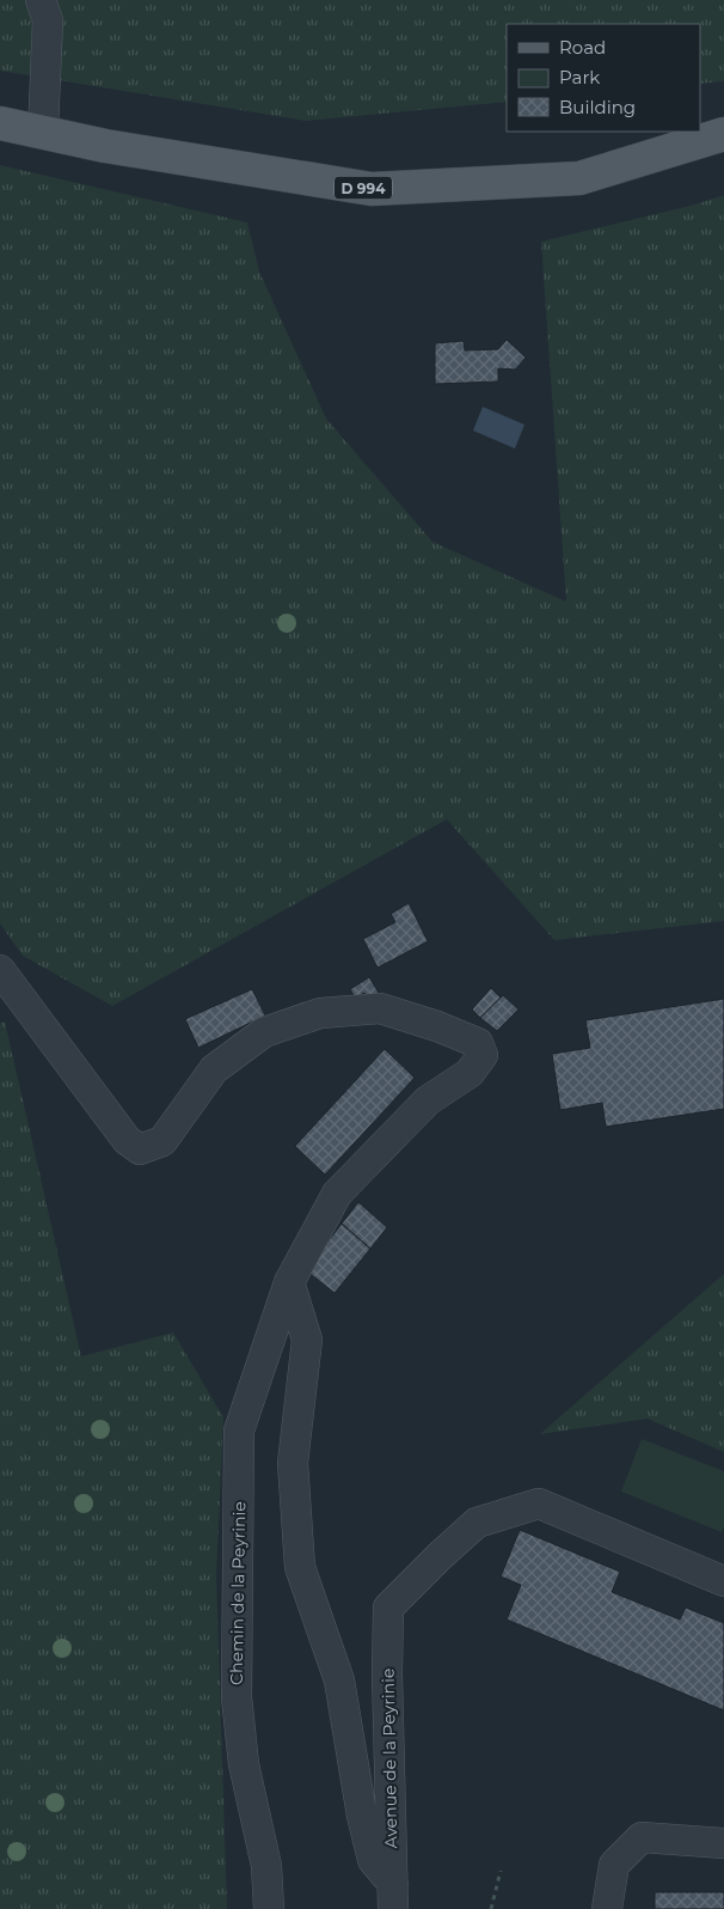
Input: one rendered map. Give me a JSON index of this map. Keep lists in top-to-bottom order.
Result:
{
  "streets": {
    "main road": ["D 994"],
    "street": ["Chemin de la Peyrinie", "Avenue de la Peyrinie"]
  },
  "legend": ["Road", "Park", "Building"]
}
